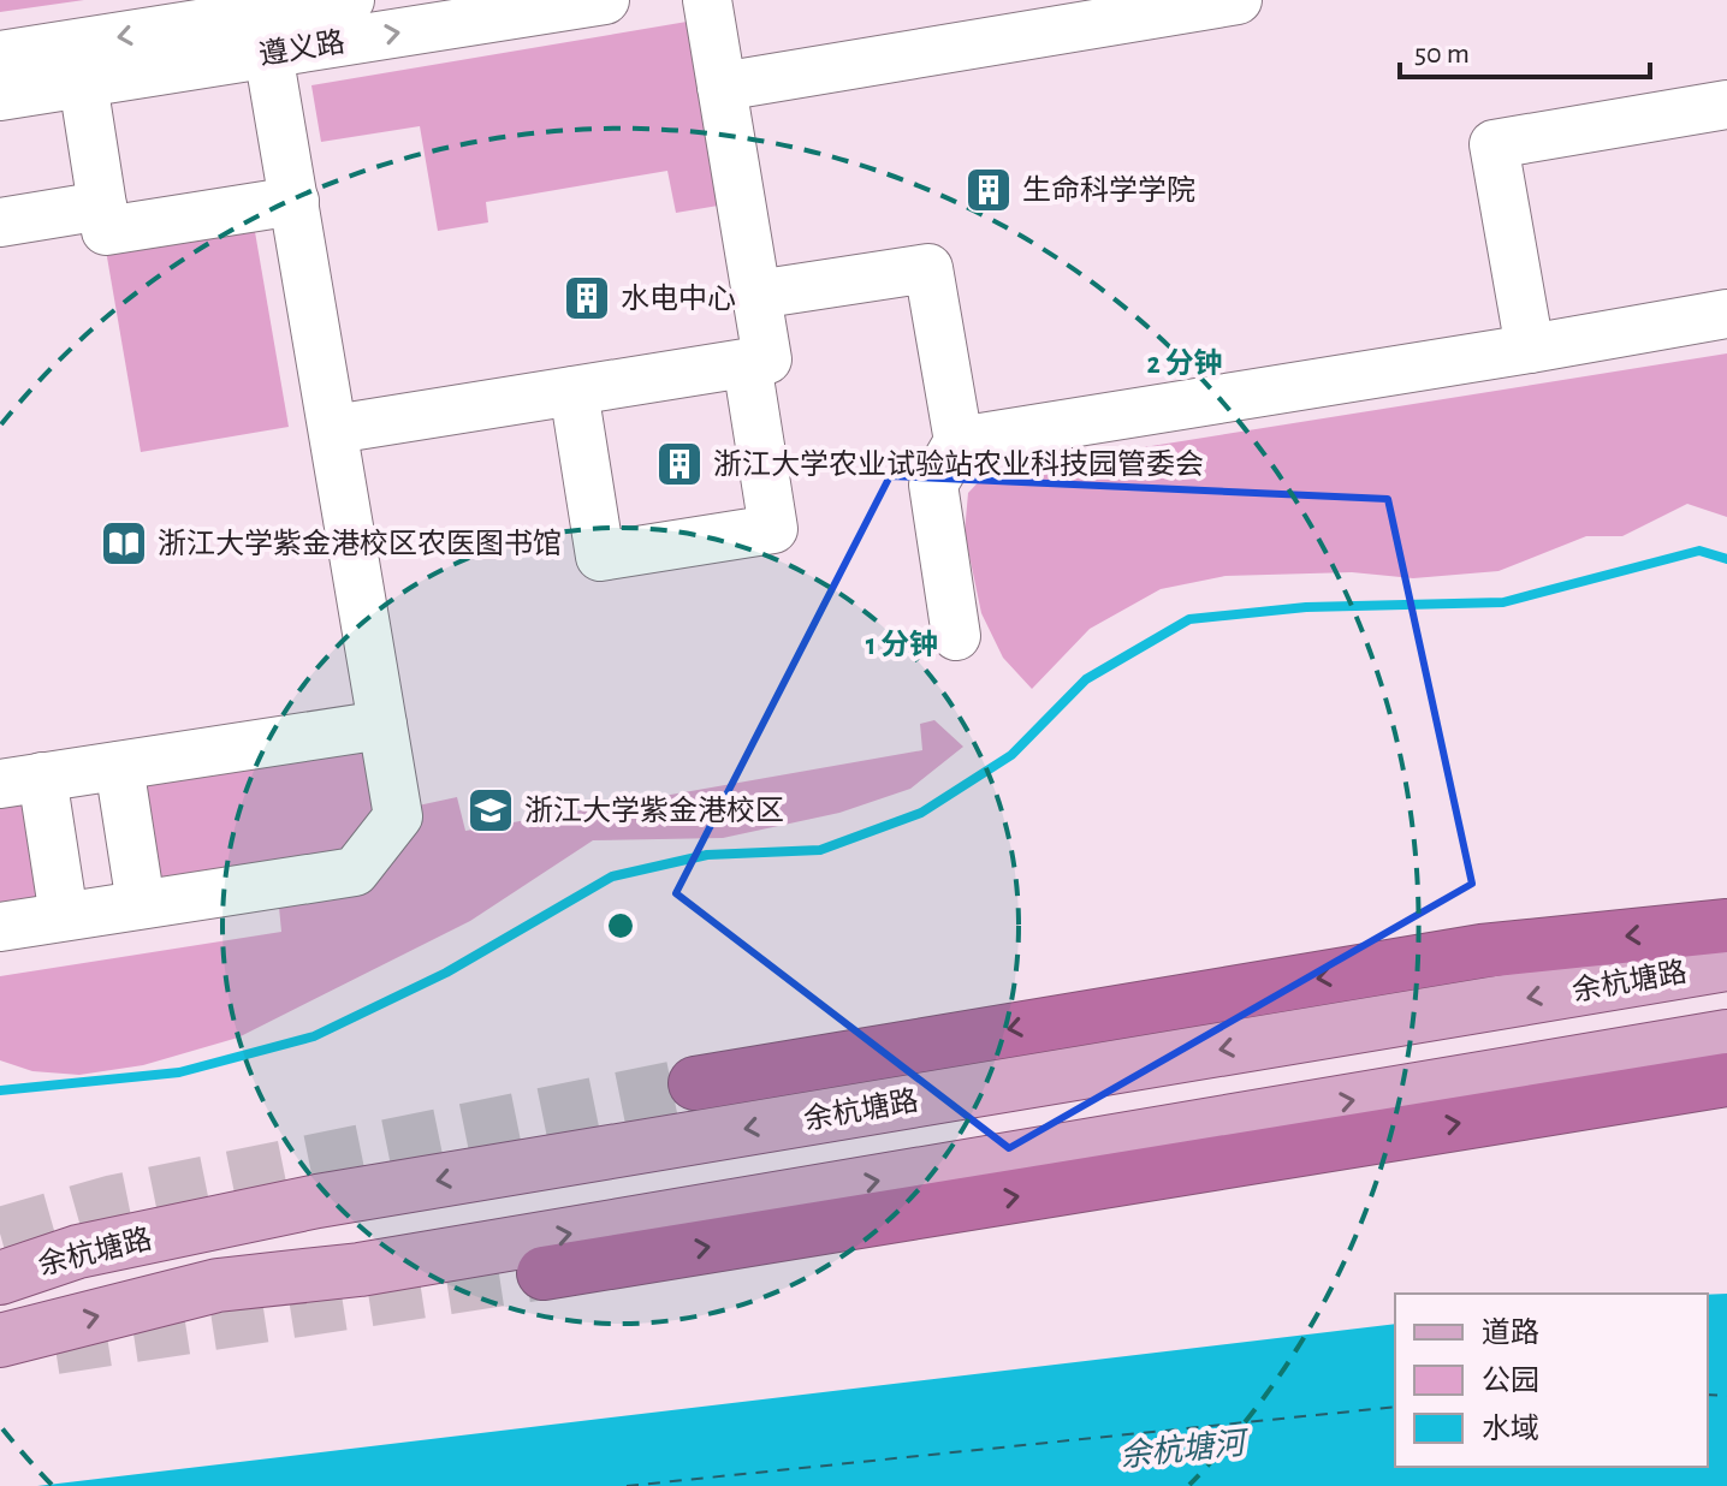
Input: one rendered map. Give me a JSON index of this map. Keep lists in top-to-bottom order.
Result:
{
  "streets": {
    "main road": ["余杭塘路"],
    "street": ["遵义路"]
  },
  "water": ["余杭塘河"],
  "places": {
    "building": ["生命科学学院", "水电中心", "浙江大学农业试验站农业科技园管委会"],
    "library": ["浙江大学紫金港校区农医图书馆"],
    "school or university": ["浙江大学紫金港校区"]
  },
  "legend": ["道路", "公园", "水域"],
  "scale_bar": "50 m",
  "rings": ["2 分钟", "1 分钟"]
}
